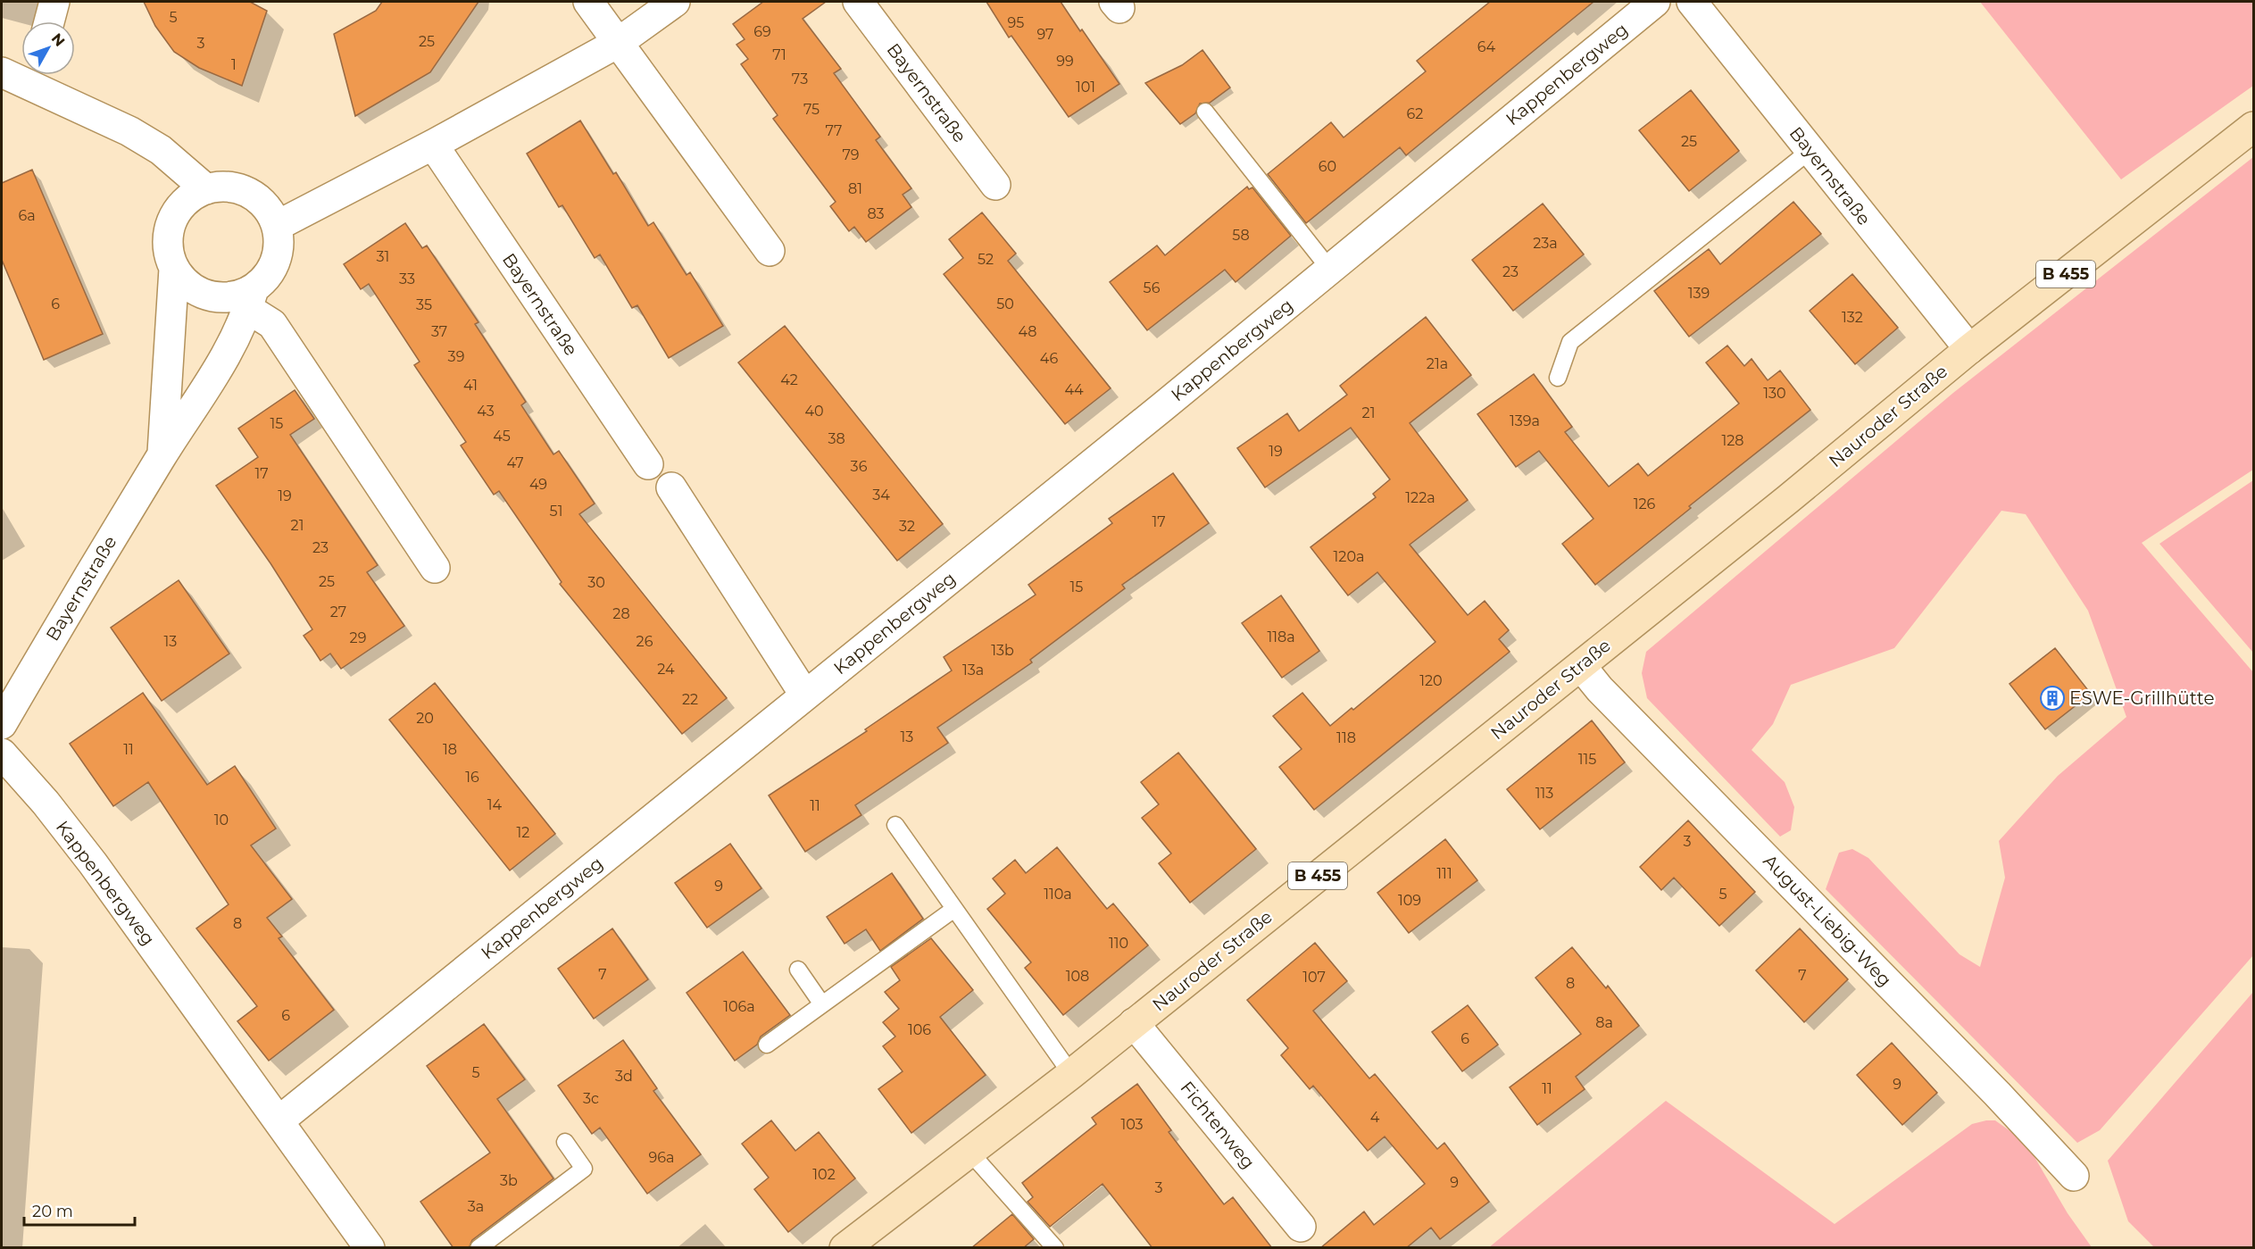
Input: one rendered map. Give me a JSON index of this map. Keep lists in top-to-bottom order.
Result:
{
  "streets": {
    "main road": ["B 455", "Nauroder Straße"],
    "street": [
      "Kappenbergweg",
      "Bayernstraße",
      "August-Liebig-Weg",
      "Fichtenweg"
    ]
  },
  "crossings": [
    ["Bayernstraße", "Nauroder Straße"],
    ["Nauroder Straße", "August-Liebig-Weg"],
    ["Nauroder Straße", "Fichtenweg"]
  ],
  "places": {
    "building": ["ESWE-Grillhütte"]
  },
  "house_numbers": [
    "5",
    "95",
    "69",
    "97",
    "25",
    "3",
    "64",
    "71",
    "99",
    "1",
    "73",
    "101",
    "75",
    "62",
    "77",
    "25",
    "79",
    "60",
    "81",
    "83",
    "6a",
    "58",
    "23a",
    "31",
    "52",
    "23",
    "33",
    "56",
    "139",
    "6",
    "50",
    "35",
    "132",
    "37",
    "48",
    "39",
    "46",
    "21a",
    "42",
    "41",
    "44",
    "130",
    "43",
    "40",
    "21",
    "139a",
    "15",
    "45",
    "38",
    "128",
    "19",
    "47",
    "36",
    "17",
    "49",
    "34",
    "19",
    "122a",
    "126",
    "51",
    "17",
    "21",
    "32",
    "23",
    "120a",
    "25",
    "30",
    "15",
    "27",
    "28",
    "118a",
    "29",
    "13",
    "26",
    "13b",
    "24",
    "13a",
    "120",
    "22",
    "20",
    "13",
    "118",
    "11",
    "18",
    "115",
    "16",
    "113",
    "14",
    "11",
    "10",
    "12",
    "3",
    "111",
    "9",
    "110a",
    "5",
    "109",
    "8",
    "110",
    "7",
    "7",
    "108",
    "107",
    "8",
    "106a",
    "6",
    "8a",
    "106",
    "6",
    "5",
    "3d",
    "9",
    "11",
    "3c",
    "4",
    "103",
    "96a",
    "102",
    "3b",
    "9",
    "3",
    "3a"
  ],
  "scale_bar": "20 m",
  "north": "top right"
}
